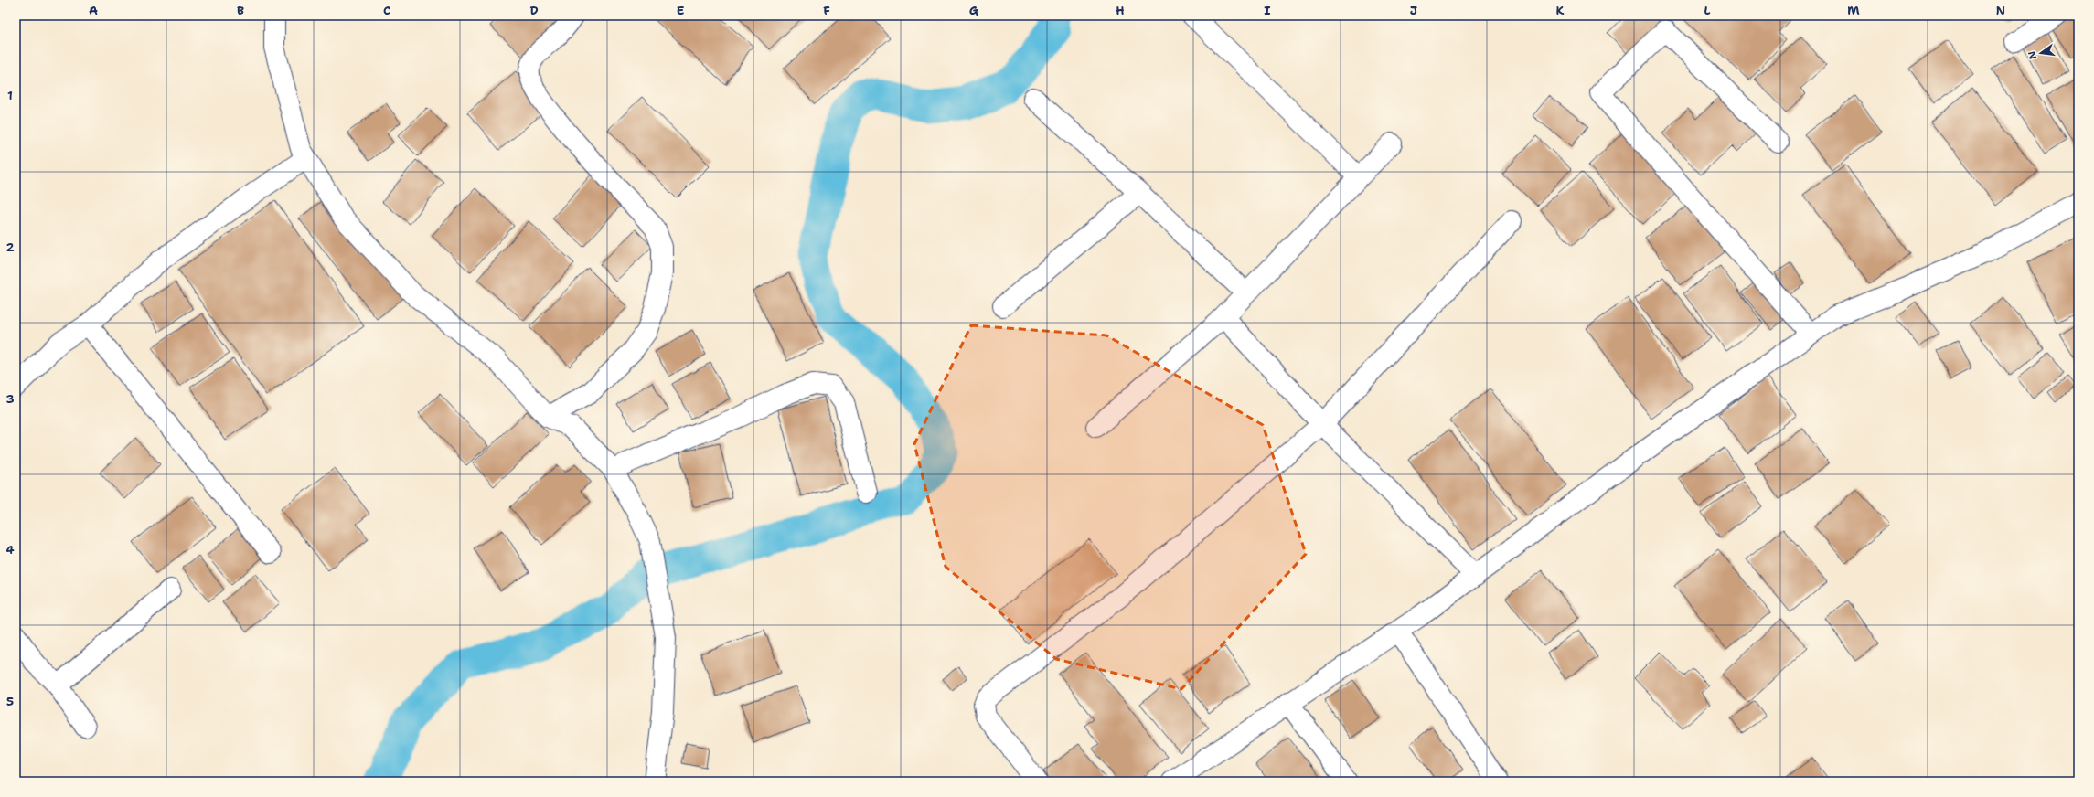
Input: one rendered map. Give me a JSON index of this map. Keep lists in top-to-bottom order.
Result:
{
  "north": "left",
  "grid": {
    "columns": [
      "A",
      "B",
      "C",
      "D",
      "E",
      "F",
      "G",
      "H",
      "I",
      "J",
      "K",
      "L",
      "M",
      "N"
    ],
    "rows": [
      "1",
      "2",
      "3",
      "4",
      "5"
    ]
  }
}
